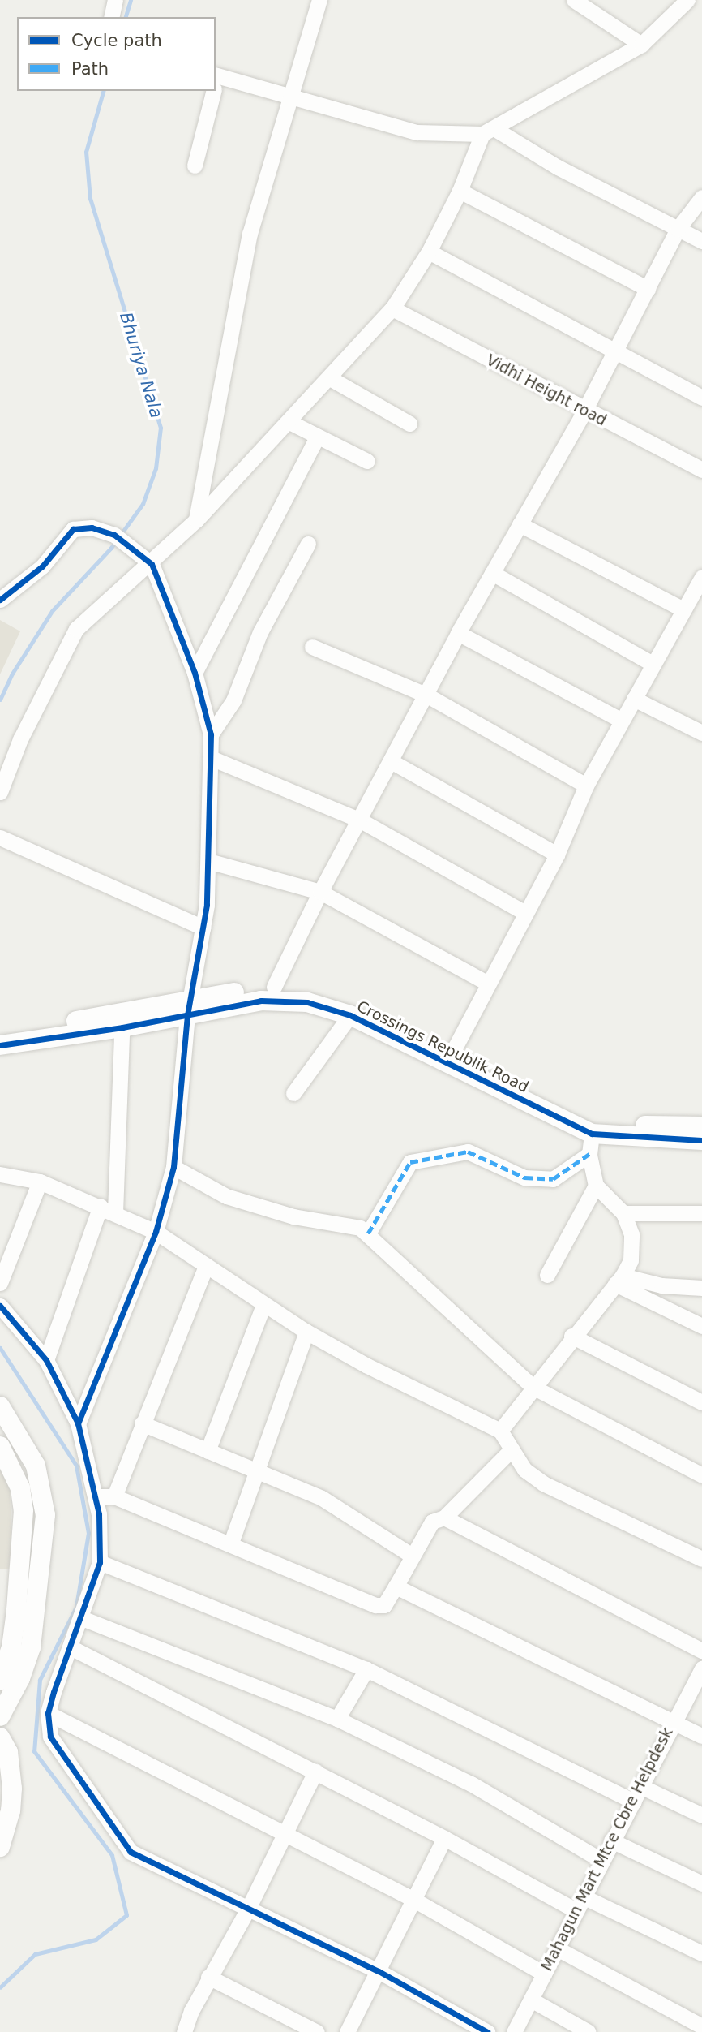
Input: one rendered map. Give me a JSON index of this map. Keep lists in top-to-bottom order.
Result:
{
  "streets": {
    "street": ["Vidhi Height road", "Crossings Republik Road", "Mahagun Mart Mtce Cbre Helpdesk"]
  },
  "water": ["Bhuriya Nala"],
  "legend": ["Cycle path", "Path"]
}
